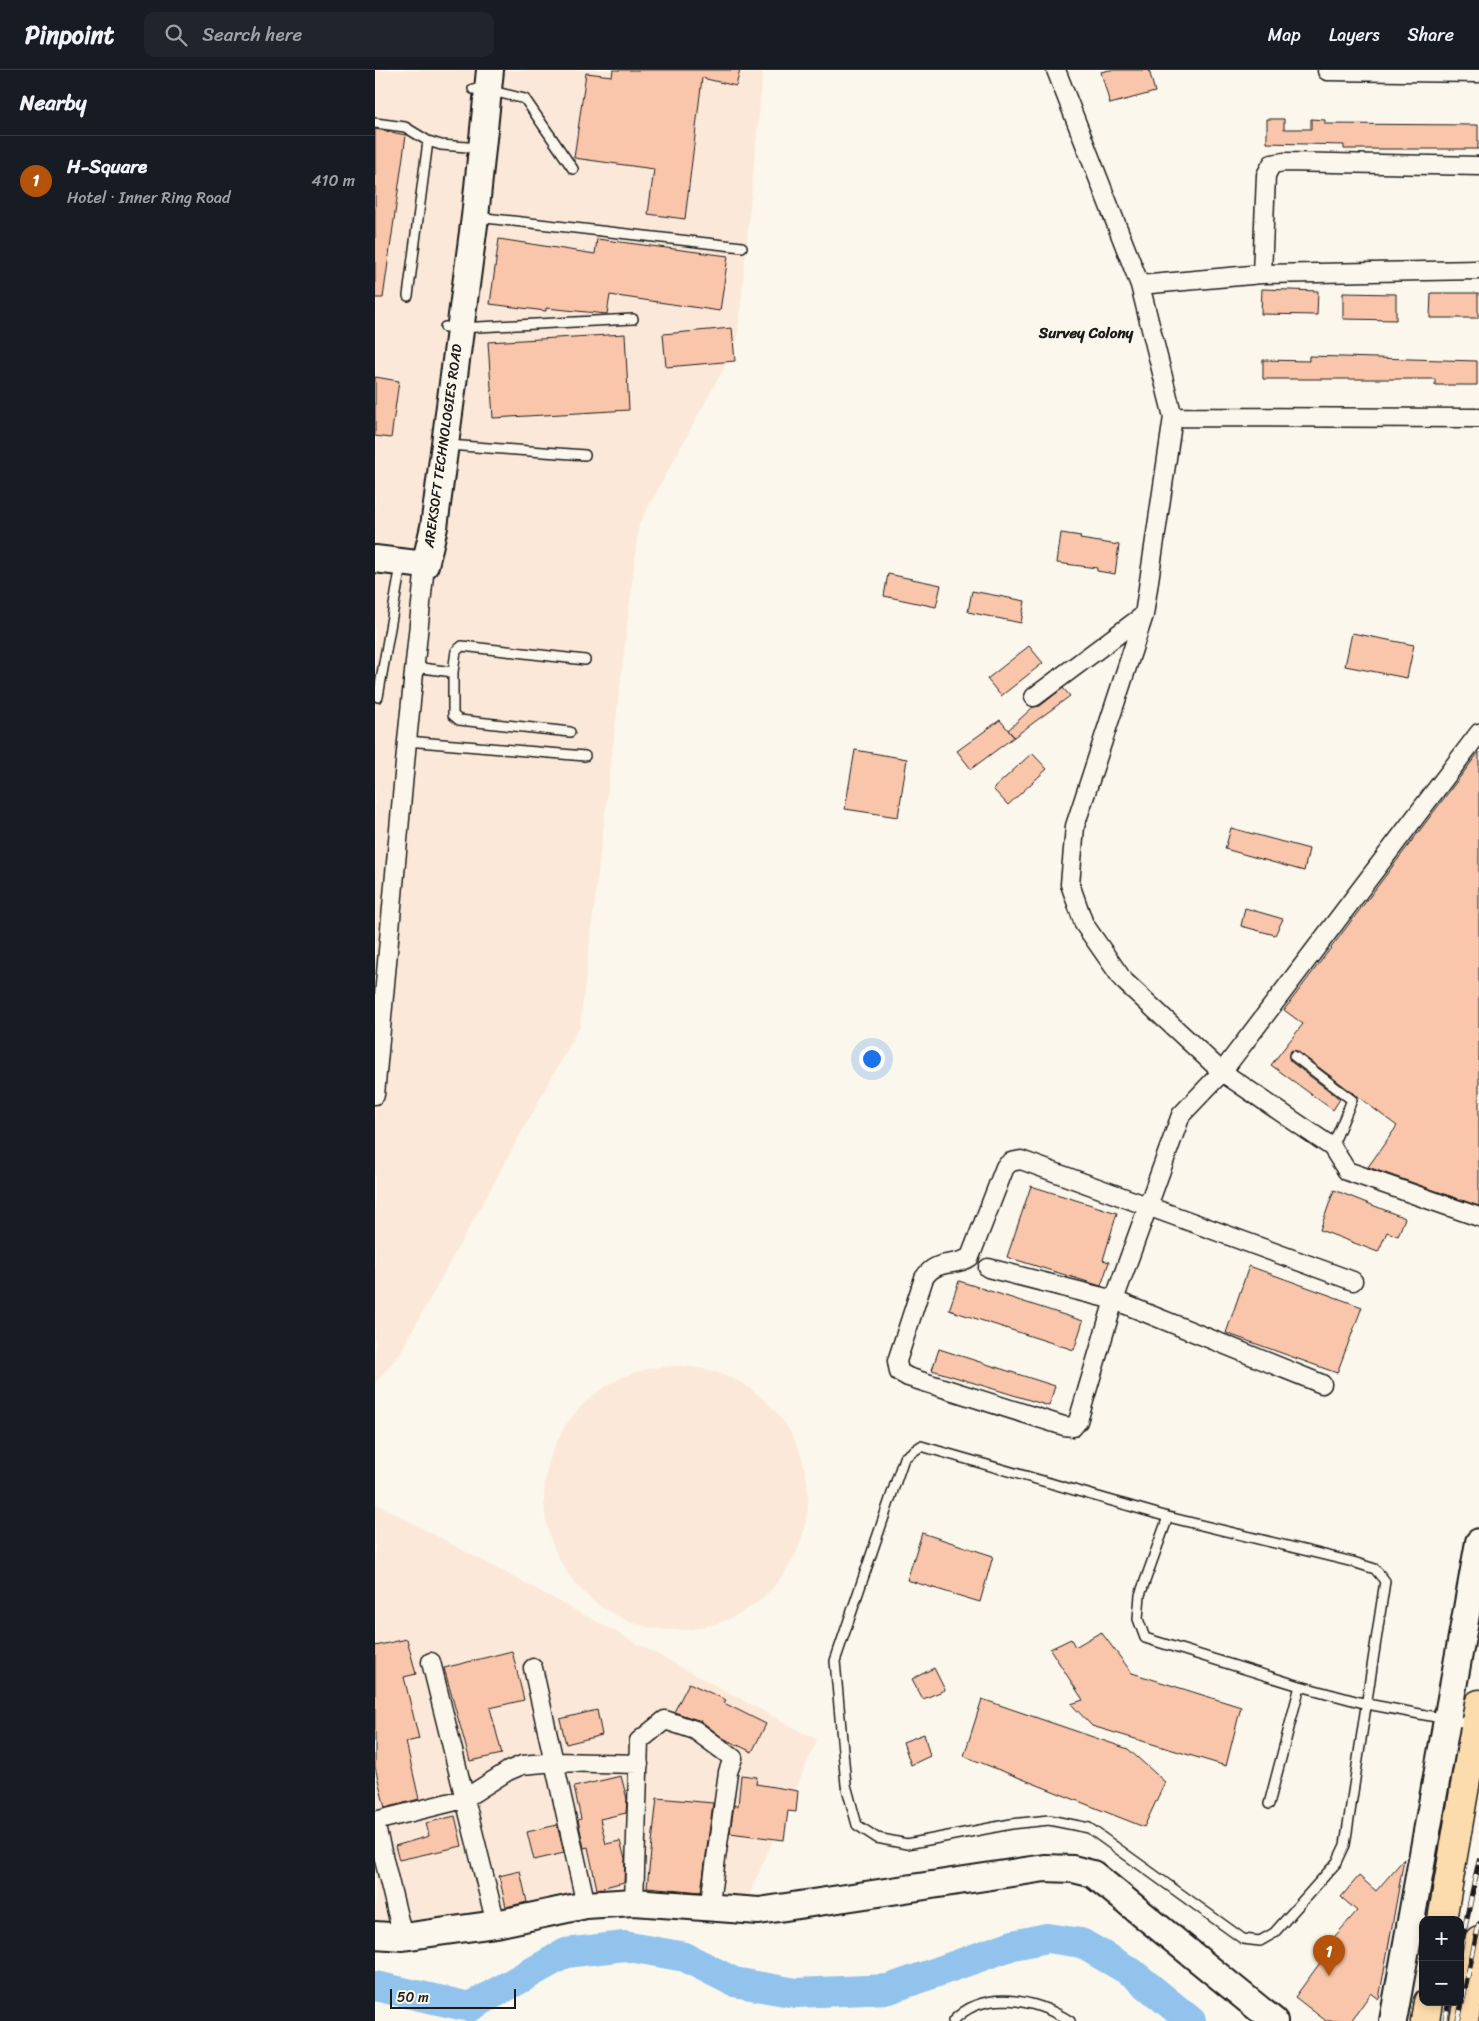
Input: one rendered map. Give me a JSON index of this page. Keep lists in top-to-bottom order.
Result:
{
  "streets": {
    "street": ["AREKSOFT TECHNOLOGIES ROAD"]
  },
  "districts": ["Survey Colony"],
  "scale_bar": "50 m",
  "page": {
    "header": "Pinpoint",
    "search": "Search here",
    "nav": ["Map", "Layers", "Share"],
    "heading": "Nearby",
    "list": [
      {
        "mark": "1",
        "name": "H-Square",
        "note": "Hotel · Inner Ring Road",
        "value": "410 m"
      }
    ],
    "map_buttons": ["+", "−"],
    "pins": "1",
    "scale": "50 m"
  }
}
